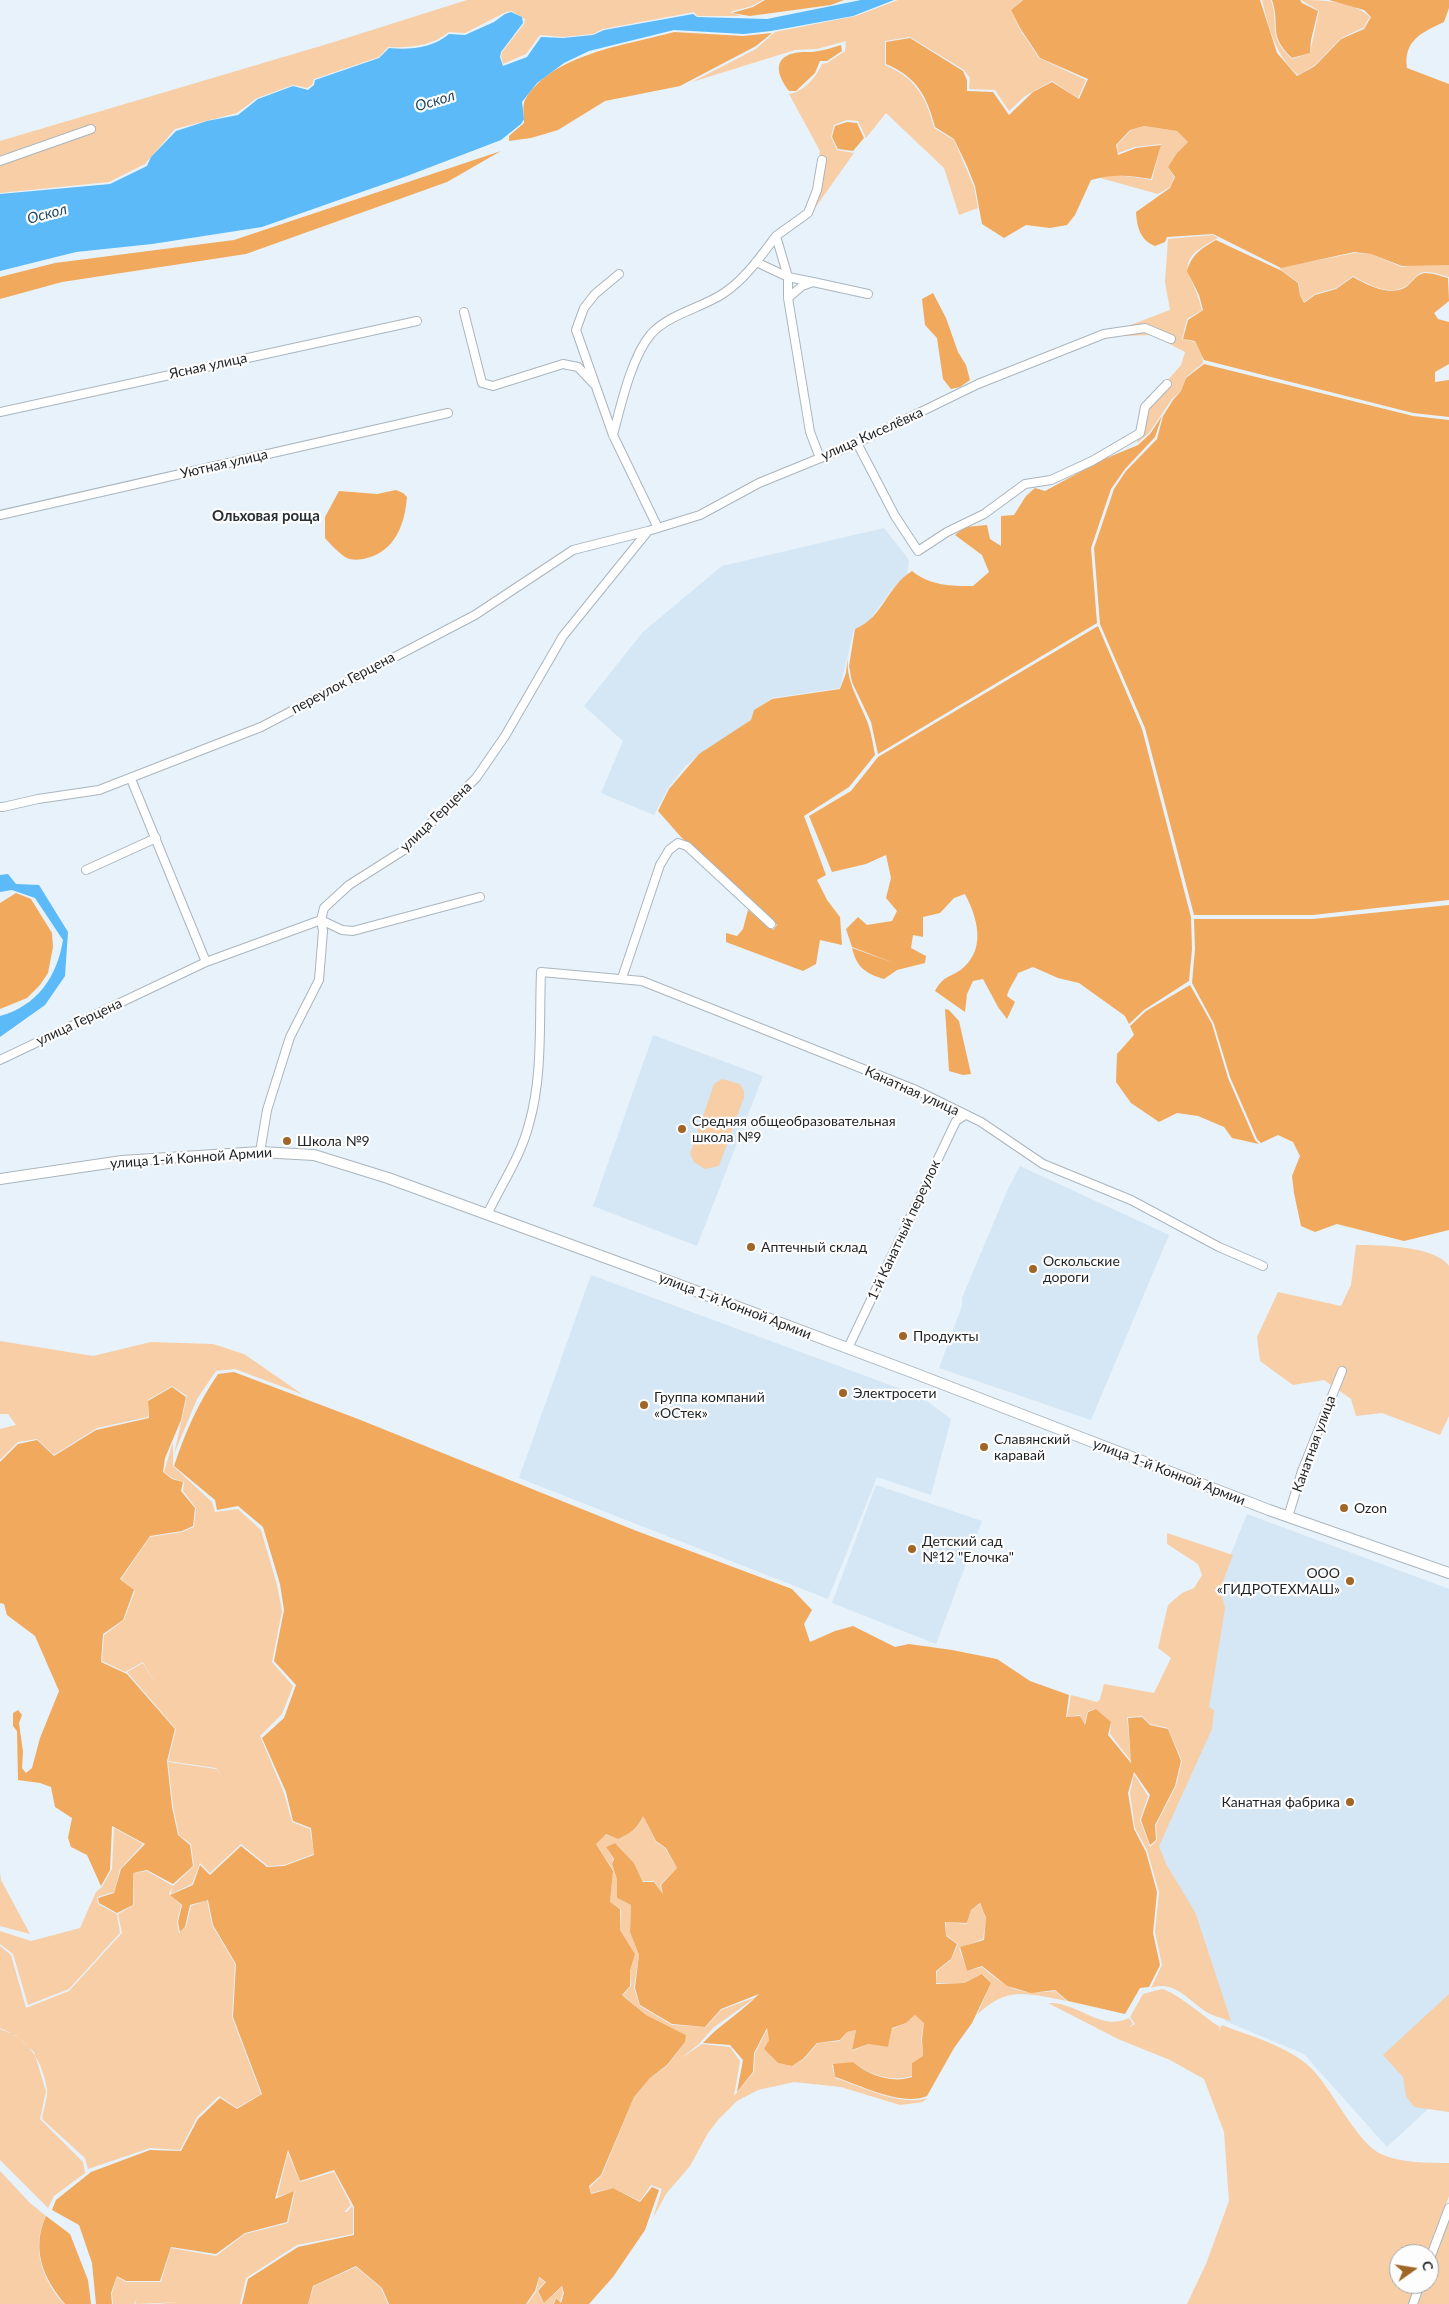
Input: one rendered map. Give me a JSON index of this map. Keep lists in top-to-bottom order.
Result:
{
  "streets": {
    "main road": ["улица 1-й Конной Армии"],
    "street": [
      "Ясная улица",
      "улица Киселёвка",
      "Уютная улица",
      "переулок Герцена",
      "улица Герцена",
      "Канатная улица",
      "1-й Канатный переулок"
    ]
  },
  "crossings": [
    ["улица Киселёвка", "переулок Герцена"],
    ["улица Киселёвка", "улица Герцена"],
    ["Канатная улица", "улица 1-й Конной Армии"],
    ["Канатная улица", "1-й Канатный переулок"],
    ["улица 1-й Конной Армии", "1-й Канатный переулок"]
  ],
  "districts": ["Ольховая роща"],
  "water": ["Оскол"],
  "places": [
    "Средняя общеобразовательная школа №9",
    "Школа №9",
    "Аптечный склад",
    "Оскольские дороги",
    "Продукты",
    "Электросети",
    "Группа компаний «ОСтек»",
    "Славянский каравай",
    "Ozon",
    "Детский сад №12 \"Елочка\"",
    "ООО «ГИДРОТЕХМАШ»",
    "Канатная фабрика"
  ],
  "north": "right"
}
